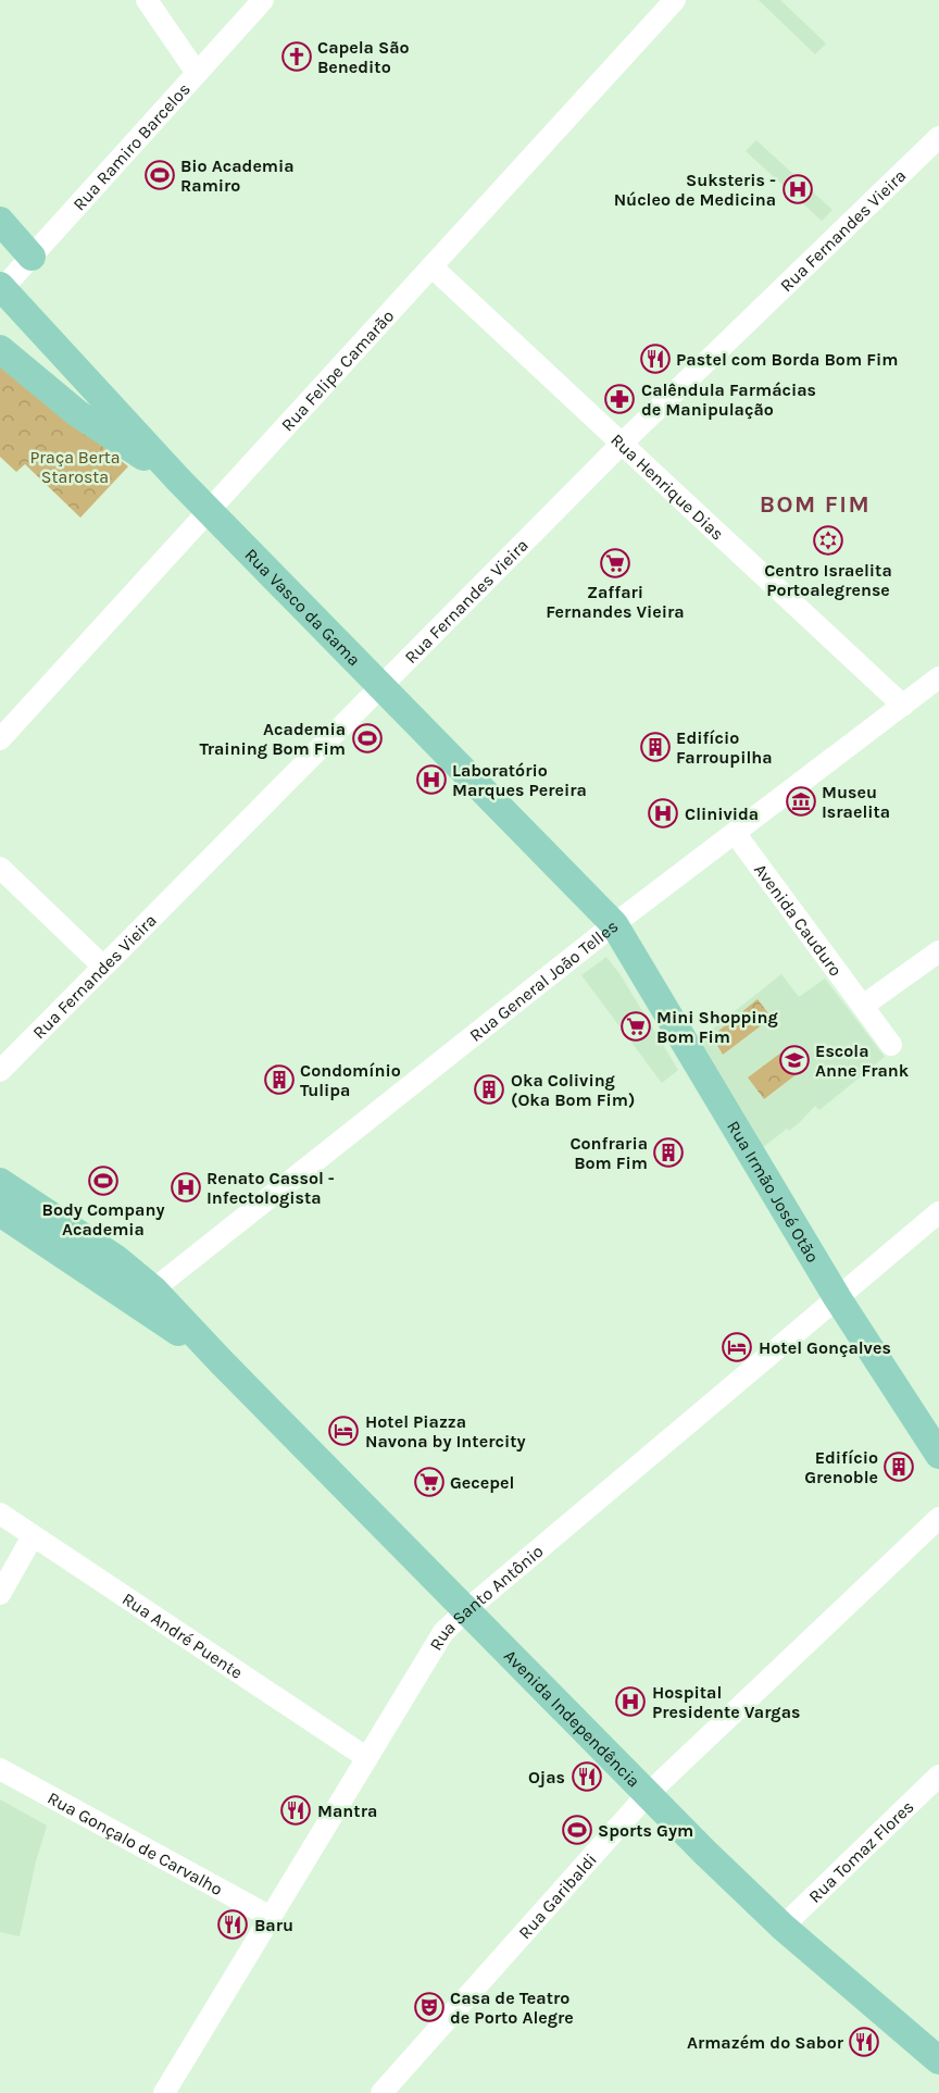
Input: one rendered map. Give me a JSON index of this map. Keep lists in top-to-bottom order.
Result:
{
  "streets": {
    "main road": ["Rua Vasco da Gama", "Rua Irmão José Otão", "Avenida Independência"],
    "street": [
      "Rua Ramiro Barcelos",
      "Rua Fernandes Vieira",
      "Rua Felipe Camarão",
      "Rua Henrique Dias",
      "Avenida Cauduro",
      "Rua General João Telles",
      "Rua Santo Antônio",
      "Rua André Puente",
      "Rua Gonçalo de Carvalho",
      "Rua Tomaz Flores",
      "Rua Garibaldi"
    ]
  },
  "crossings": [
    ["Rua Fernandes Vieira", "Rua Henrique Dias"],
    ["Rua Fernandes Vieira", "Rua Vasco da Gama"],
    ["Rua Felipe Camarão", "Rua Henrique Dias"],
    ["Rua Felipe Camarão", "Rua Vasco da Gama"],
    ["Rua Henrique Dias", "Rua General João Telles"],
    ["Rua Vasco da Gama", "Rua General João Telles"],
    ["Rua Vasco da Gama", "Rua Irmão José Otão"],
    ["Avenida Cauduro", "Rua General João Telles"],
    ["Rua General João Telles", "Rua Irmão José Otão"],
    ["Rua General João Telles", "Avenida Independência"],
    ["Rua Irmão José Otão", "Rua Santo Antônio"],
    ["Rua Santo Antônio", "Rua André Puente"],
    ["Rua Santo Antônio", "Avenida Independência"],
    ["Rua Santo Antônio", "Rua Gonçalo de Carvalho"],
    ["Avenida Independência", "Rua Tomaz Flores"],
    ["Avenida Independência", "Rua Garibaldi"]
  ],
  "districts": ["BOM FIM"],
  "parks": ["Praça Berta Starosta"],
  "places": {
    "church": ["Capela São Benedito"],
    "sports": [
      "Bio Academia Ramiro",
      "Academia Training Bom Fim",
      "Body Company Academia",
      "Sports Gym"
    ],
    "hospital": [
      "Suksteris - Núcleo de Medicina",
      "Laboratório Marques Pereira",
      "Clinivida",
      "Renato Cassol - Infectologista",
      "Hospital Presidente Vargas"
    ],
    "restaurant": [
      "Pastel com Borda Bom Fim",
      "Ojas",
      "Mantra",
      "Baru",
      "Armazém do Sabor"
    ],
    "pharmacy": ["Calêndula Farmácias de Manipulação"],
    "synagogue": ["Centro Israelita Portoalegrense"],
    "supermarket": ["Zaffari Fernandes Vieira", "Mini Shopping Bom Fim", "Gecepel"],
    "building": [
      "Edifício Farroupilha",
      "Condomínio Tulipa",
      "Oka Coliving (Oka Bom Fim)",
      "Confraria Bom Fim",
      "Edifício Grenoble"
    ],
    "museum": ["Museu Israelita"],
    "school or university": ["Escola Anne Frank"],
    "hotel": ["Hotel Gonçalves", "Hotel Piazza Navona by Intercity"],
    "theatre": ["Casa de Teatro de Porto Alegre"]
  }
}
